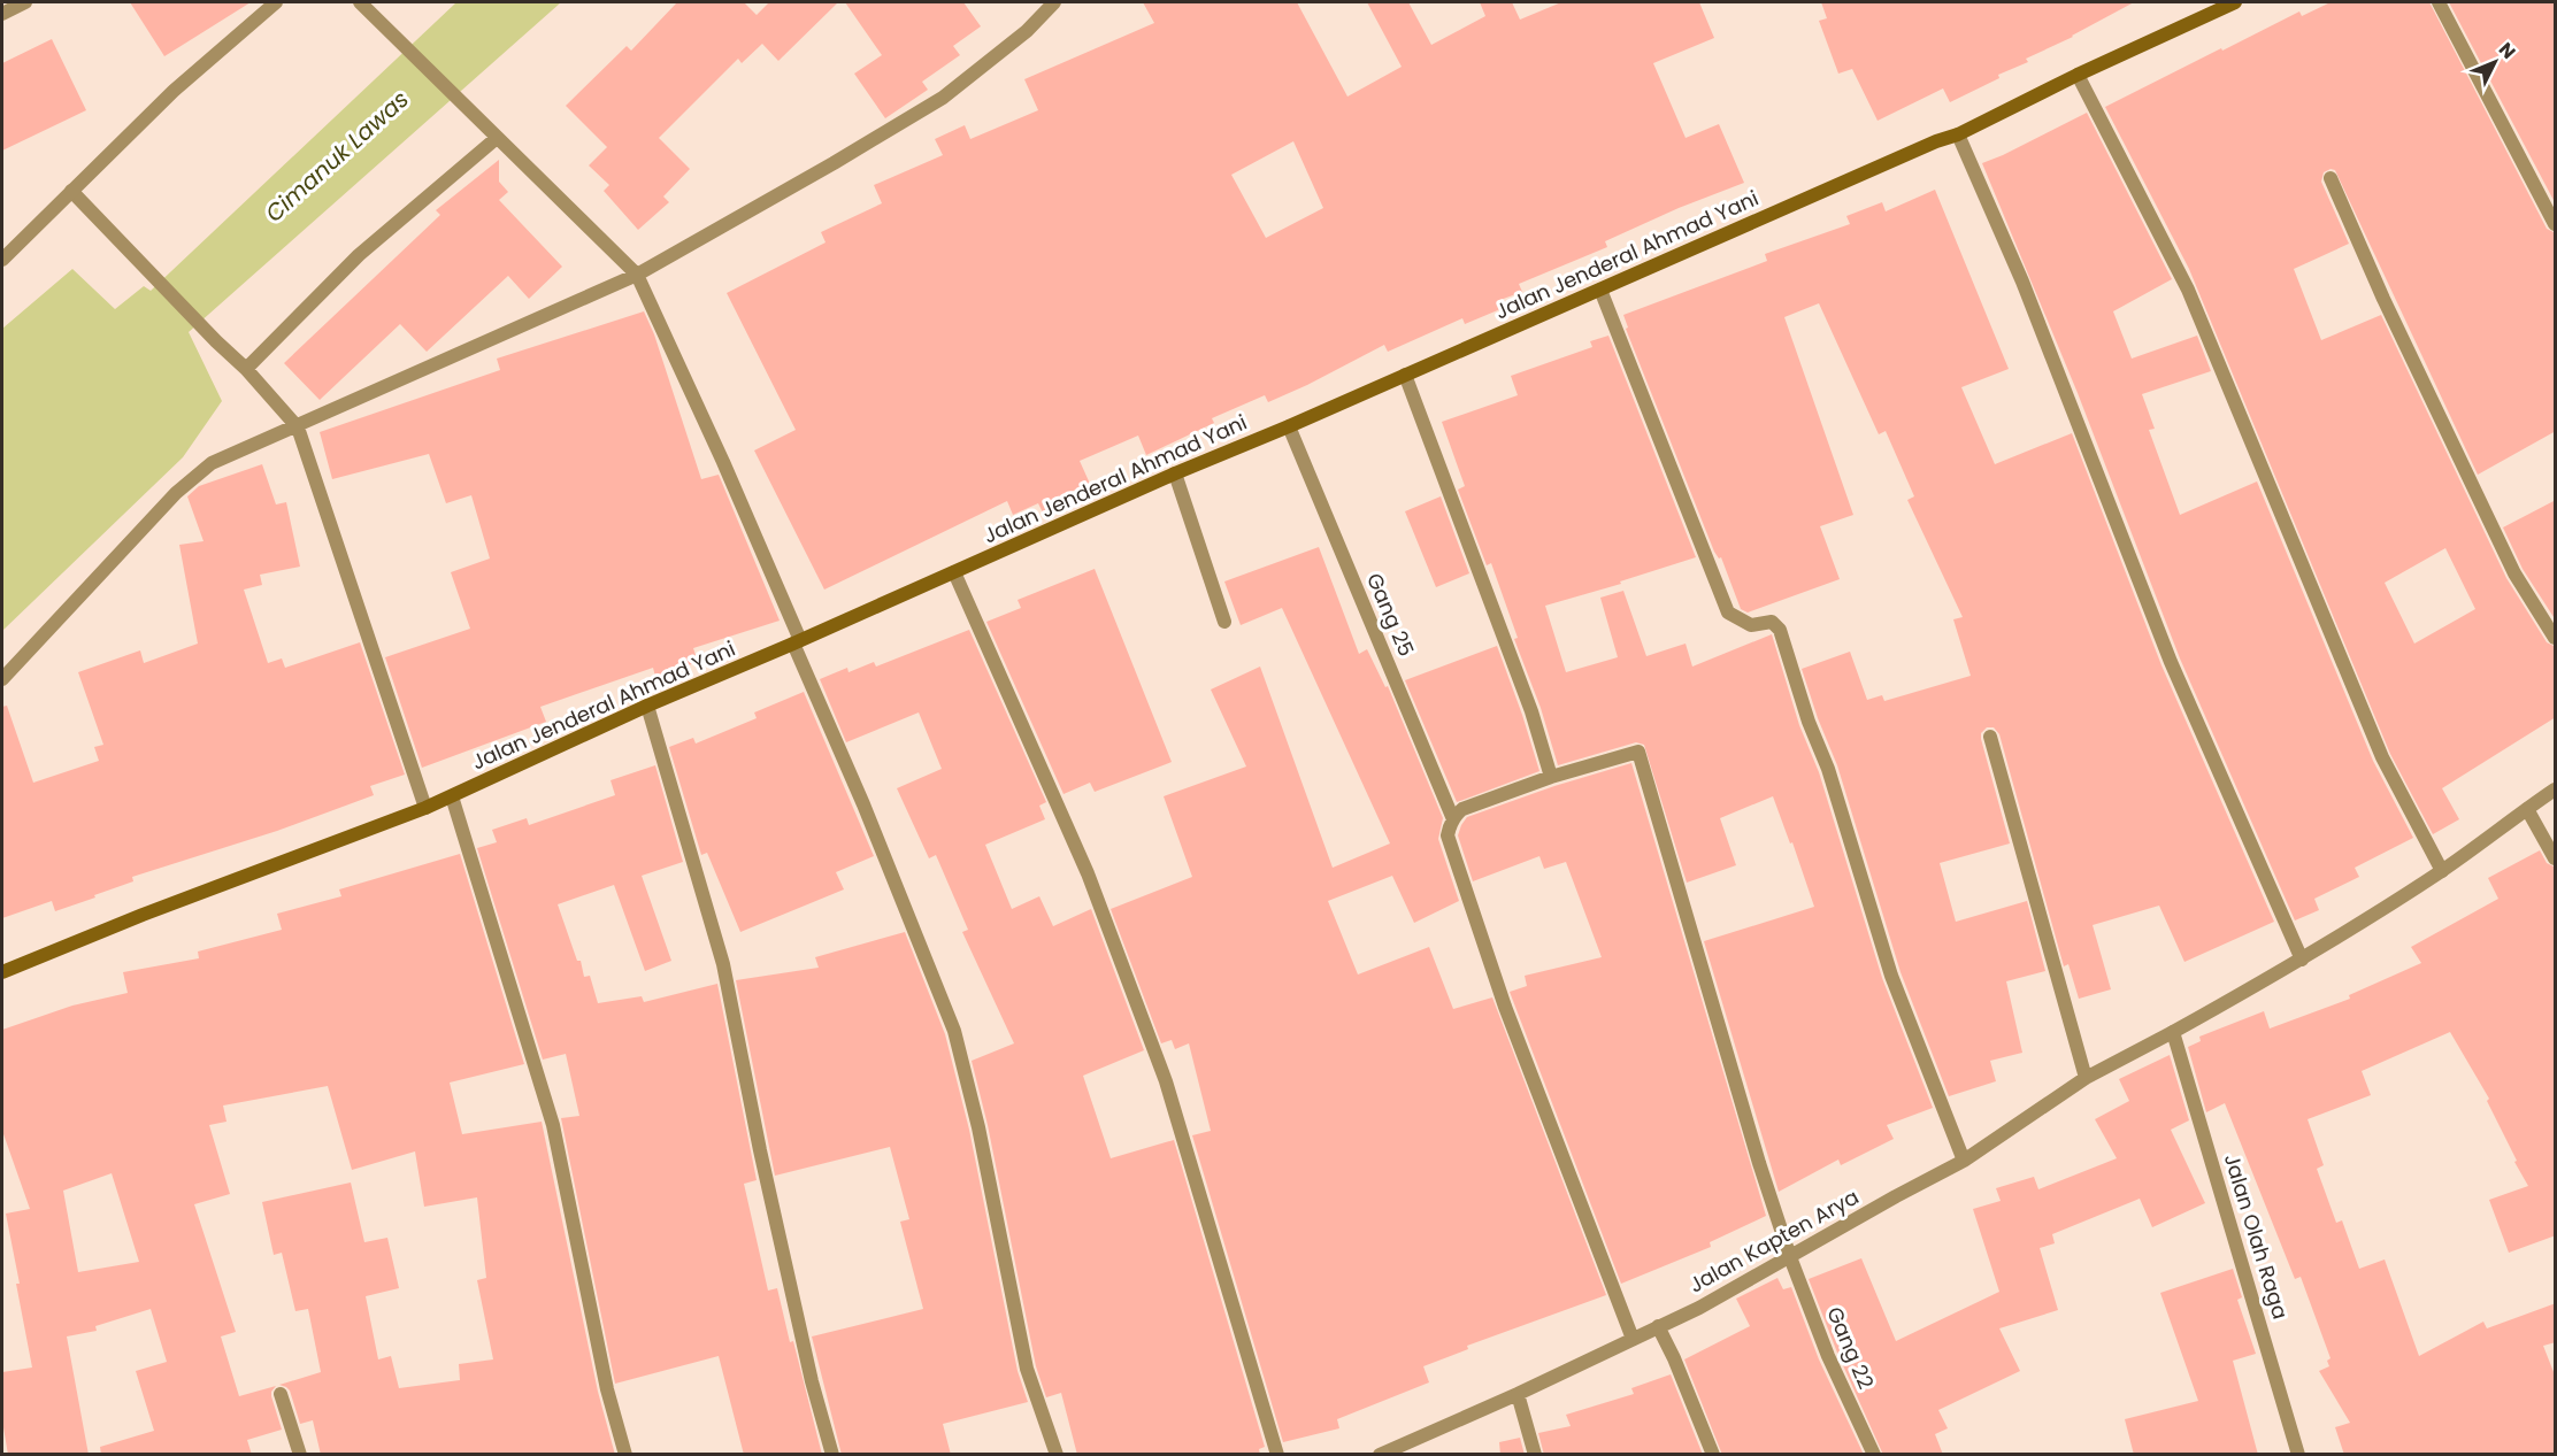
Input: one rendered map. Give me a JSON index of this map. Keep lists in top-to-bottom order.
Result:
{
  "streets": {
    "main road": ["Jalan Jenderal Ahmad Yani"],
    "street": [
      "Gang 25",
      "Jalan Olah Raga",
      "Jalan Kapten Arya",
      "Gang 22"
    ]
  },
  "crossings": [
    ["Jalan Jenderal Ahmad Yani", "Gang 25"],
    ["Jalan Olah Raga", "Jalan Kapten Arya"],
    ["Jalan Kapten Arya", "Gang 22"]
  ],
  "water": ["Cimanuk Lawas"],
  "north": "top right"
}
